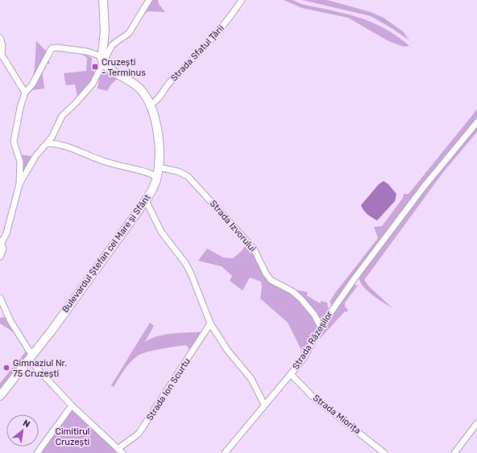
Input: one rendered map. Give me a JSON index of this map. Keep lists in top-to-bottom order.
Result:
{
  "streets": {
    "street": [
      "Strada Sfatul Țării",
      "Strada Izvorului",
      "Bulevardul Ștefan cel Mare și Sfânt",
      "Strada Răzeșilor",
      "Strada Ion Scurtu",
      "Strada Miorița"
    ]
  },
  "crossings": [
    ["Strada Sfatul Țării", "Bulevardul Ștefan cel Mare și Sfânt"],
    ["Strada Izvorului", "Bulevardul Ștefan cel Mare și Sfânt"],
    ["Strada Izvorului", "Strada Răzeșilor"],
    ["Strada Răzeșilor", "Strada Miorița"]
  ],
  "parks": ["Cimitirul Cruzești"],
  "places": {
    "transit": ["Cruzești - Terminus"],
    "other": ["Gimnaziul Nr. 75 Cruzești"]
  },
  "north": "top right"
}
